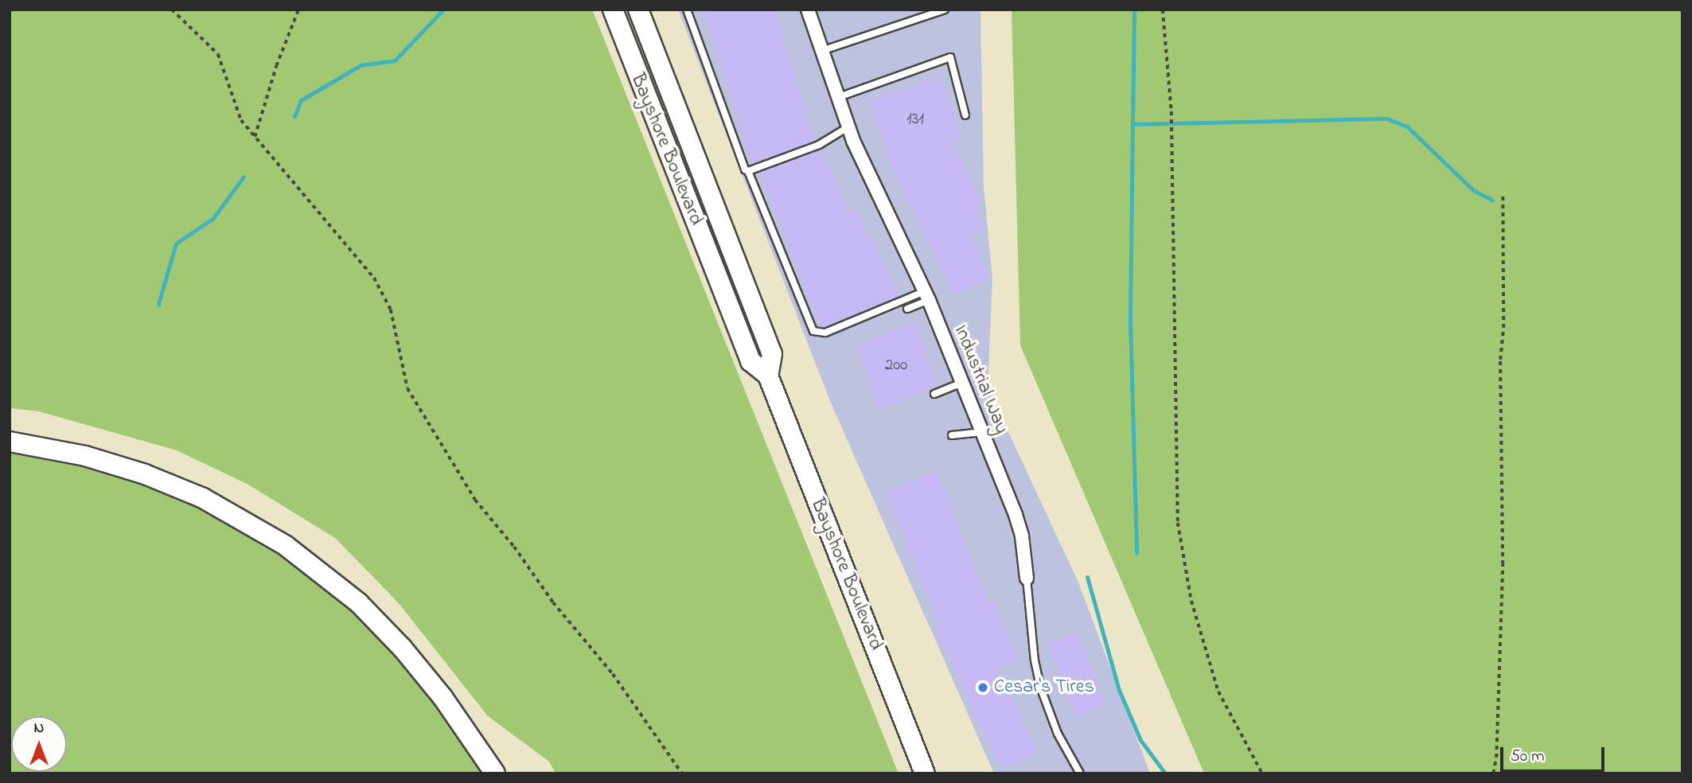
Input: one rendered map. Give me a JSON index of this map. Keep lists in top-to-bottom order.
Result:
{
  "streets": {
    "main road": ["Bayshore Boulevard"],
    "street": ["Industrial Way"]
  },
  "places": ["Cesar's Tires"],
  "house_numbers": ["131", "200"],
  "scale_bar": "50 m",
  "north": "top"
}
